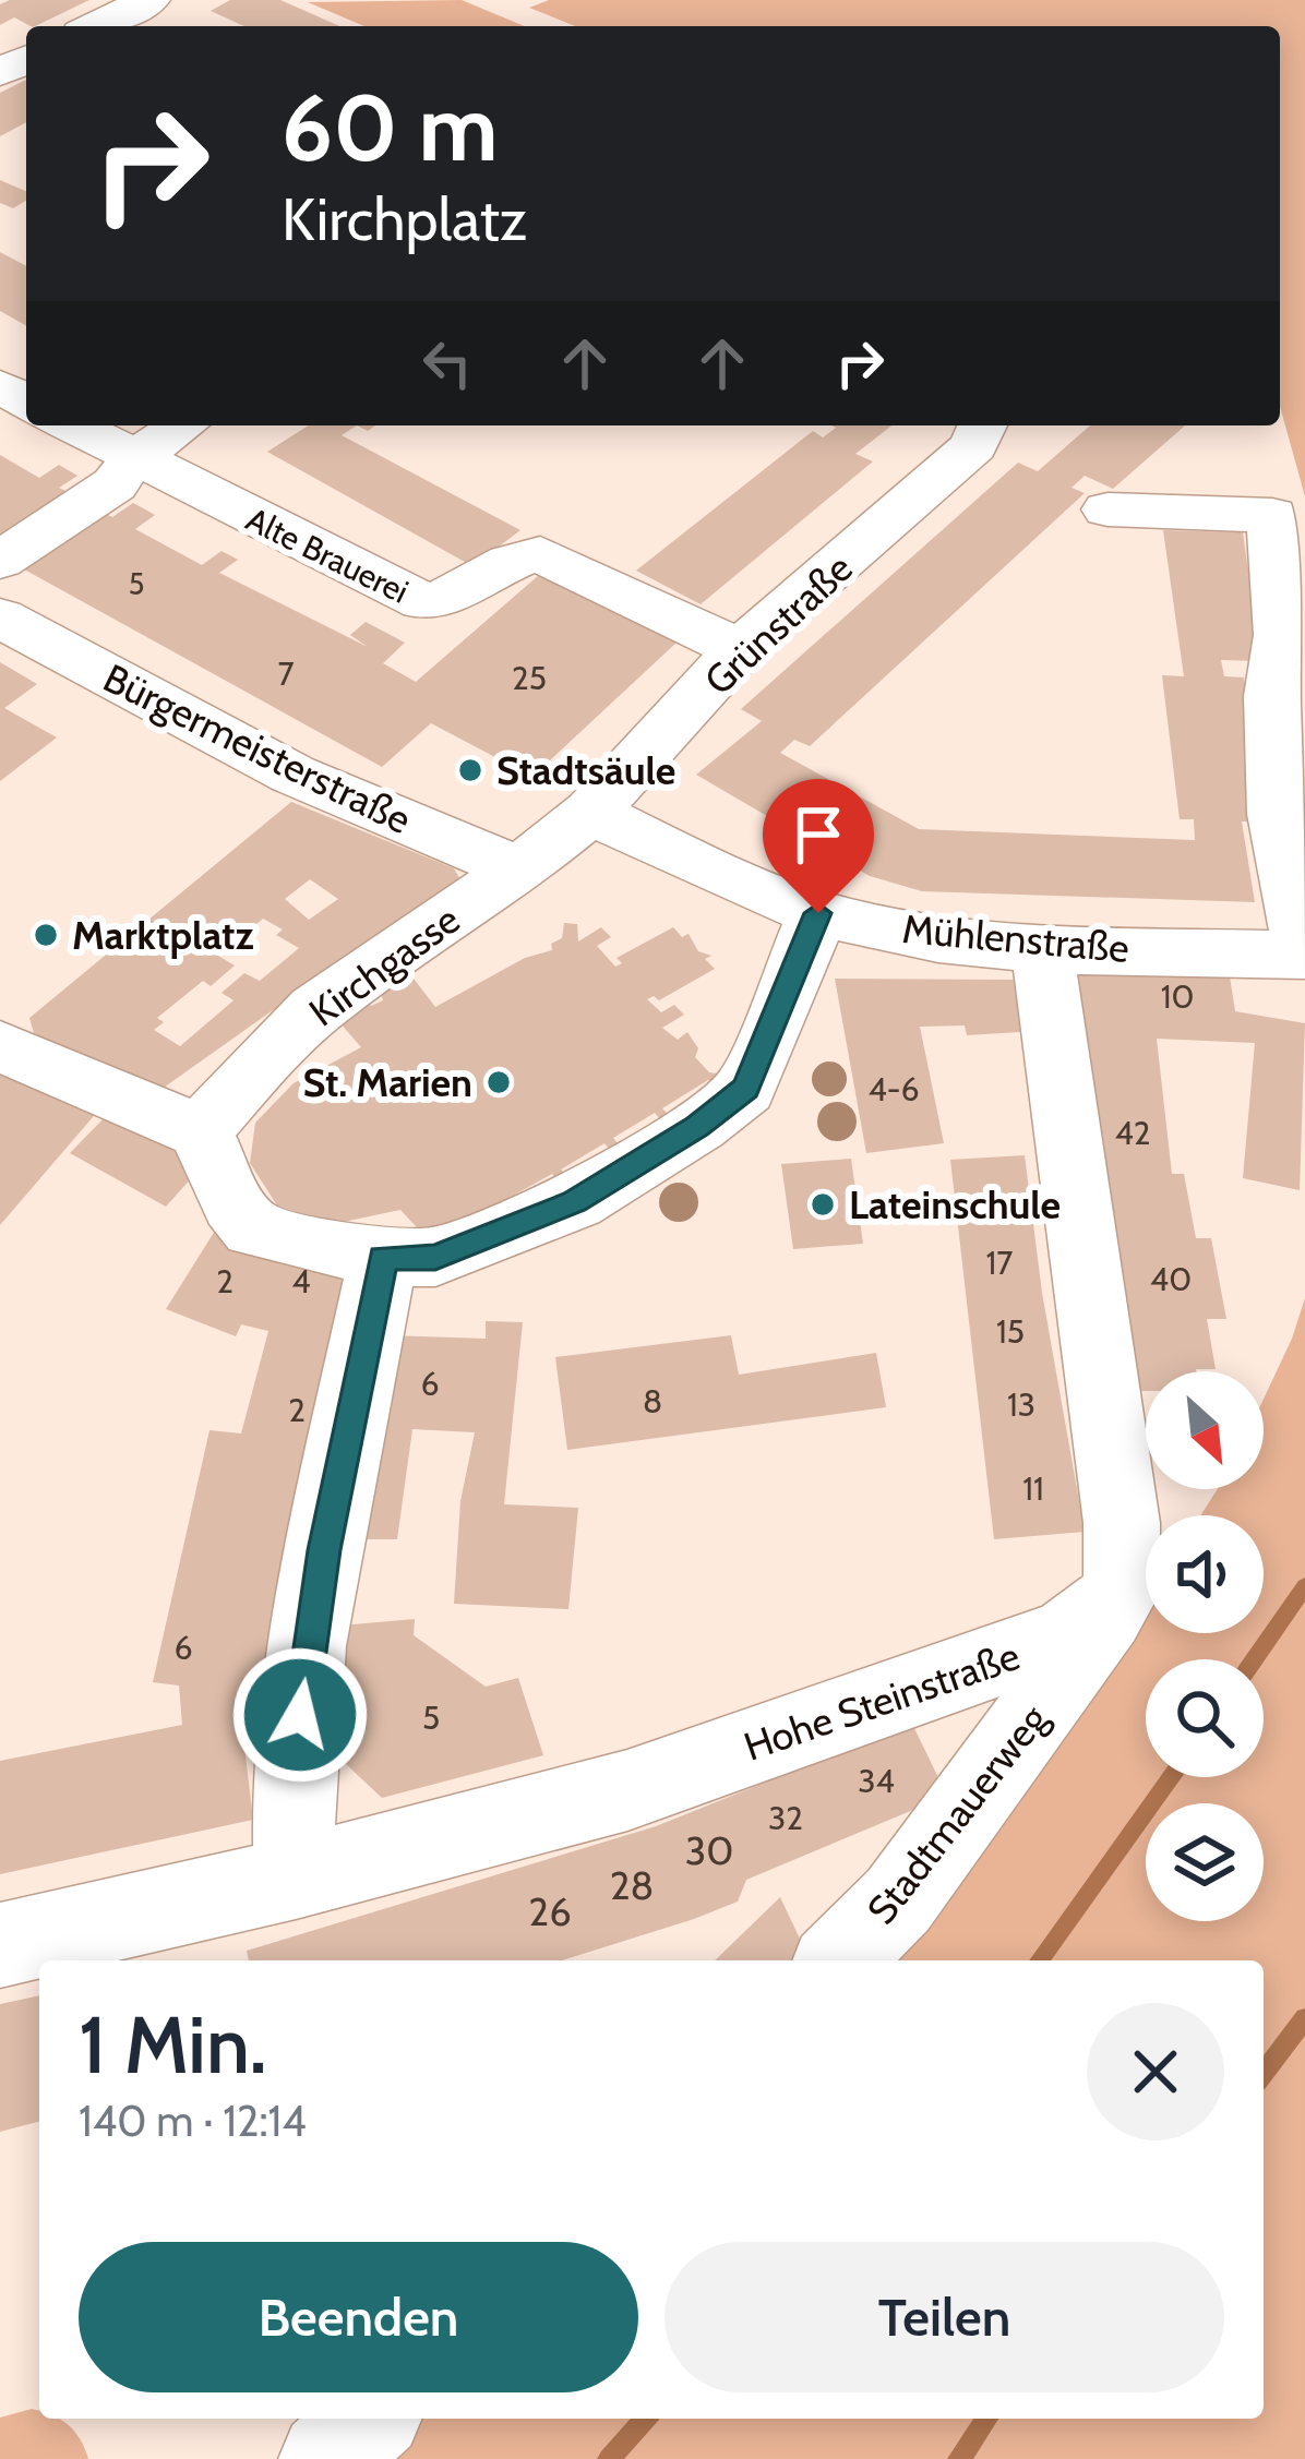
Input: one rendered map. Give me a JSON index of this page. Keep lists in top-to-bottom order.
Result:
{
  "streets": {
    "street": [
      "Alte Brauerei",
      "Grünstraße",
      "Bürgermeisterstraße",
      "Mühlenstraße",
      "Kirchgasse",
      "Hohe Steinstraße",
      "Stadtmauerweg"
    ]
  },
  "crossings": [
    ["Alte Brauerei", "Grünstraße"],
    ["Grünstraße", "Mühlenstraße"],
    ["Grünstraße", "Kirchgasse"],
    ["Bürgermeisterstraße", "Kirchgasse"],
    ["Mühlenstraße", "Kirchgasse"],
    ["Hohe Steinstraße", "Stadtmauerweg"]
  ],
  "places": [
    "Stadtsäule",
    "Marktplatz",
    "St. Marien",
    "Lateinschule"
  ],
  "house_numbers": [
    "5",
    "7",
    "25",
    "10",
    "4-6",
    "42",
    "17",
    "40",
    "2",
    "4",
    "15",
    "6",
    "8",
    "13",
    "2",
    "11",
    "6",
    "5",
    "34",
    "32",
    "30",
    "28",
    "26"
  ],
  "north": "bottom right",
  "page": {
    "turn": ["60 m", "Kirchplatz"],
    "heading": ["1 Min.", "140 m · 12:14"],
    "buttons": ["Beenden", "Teilen"]
  }
}
